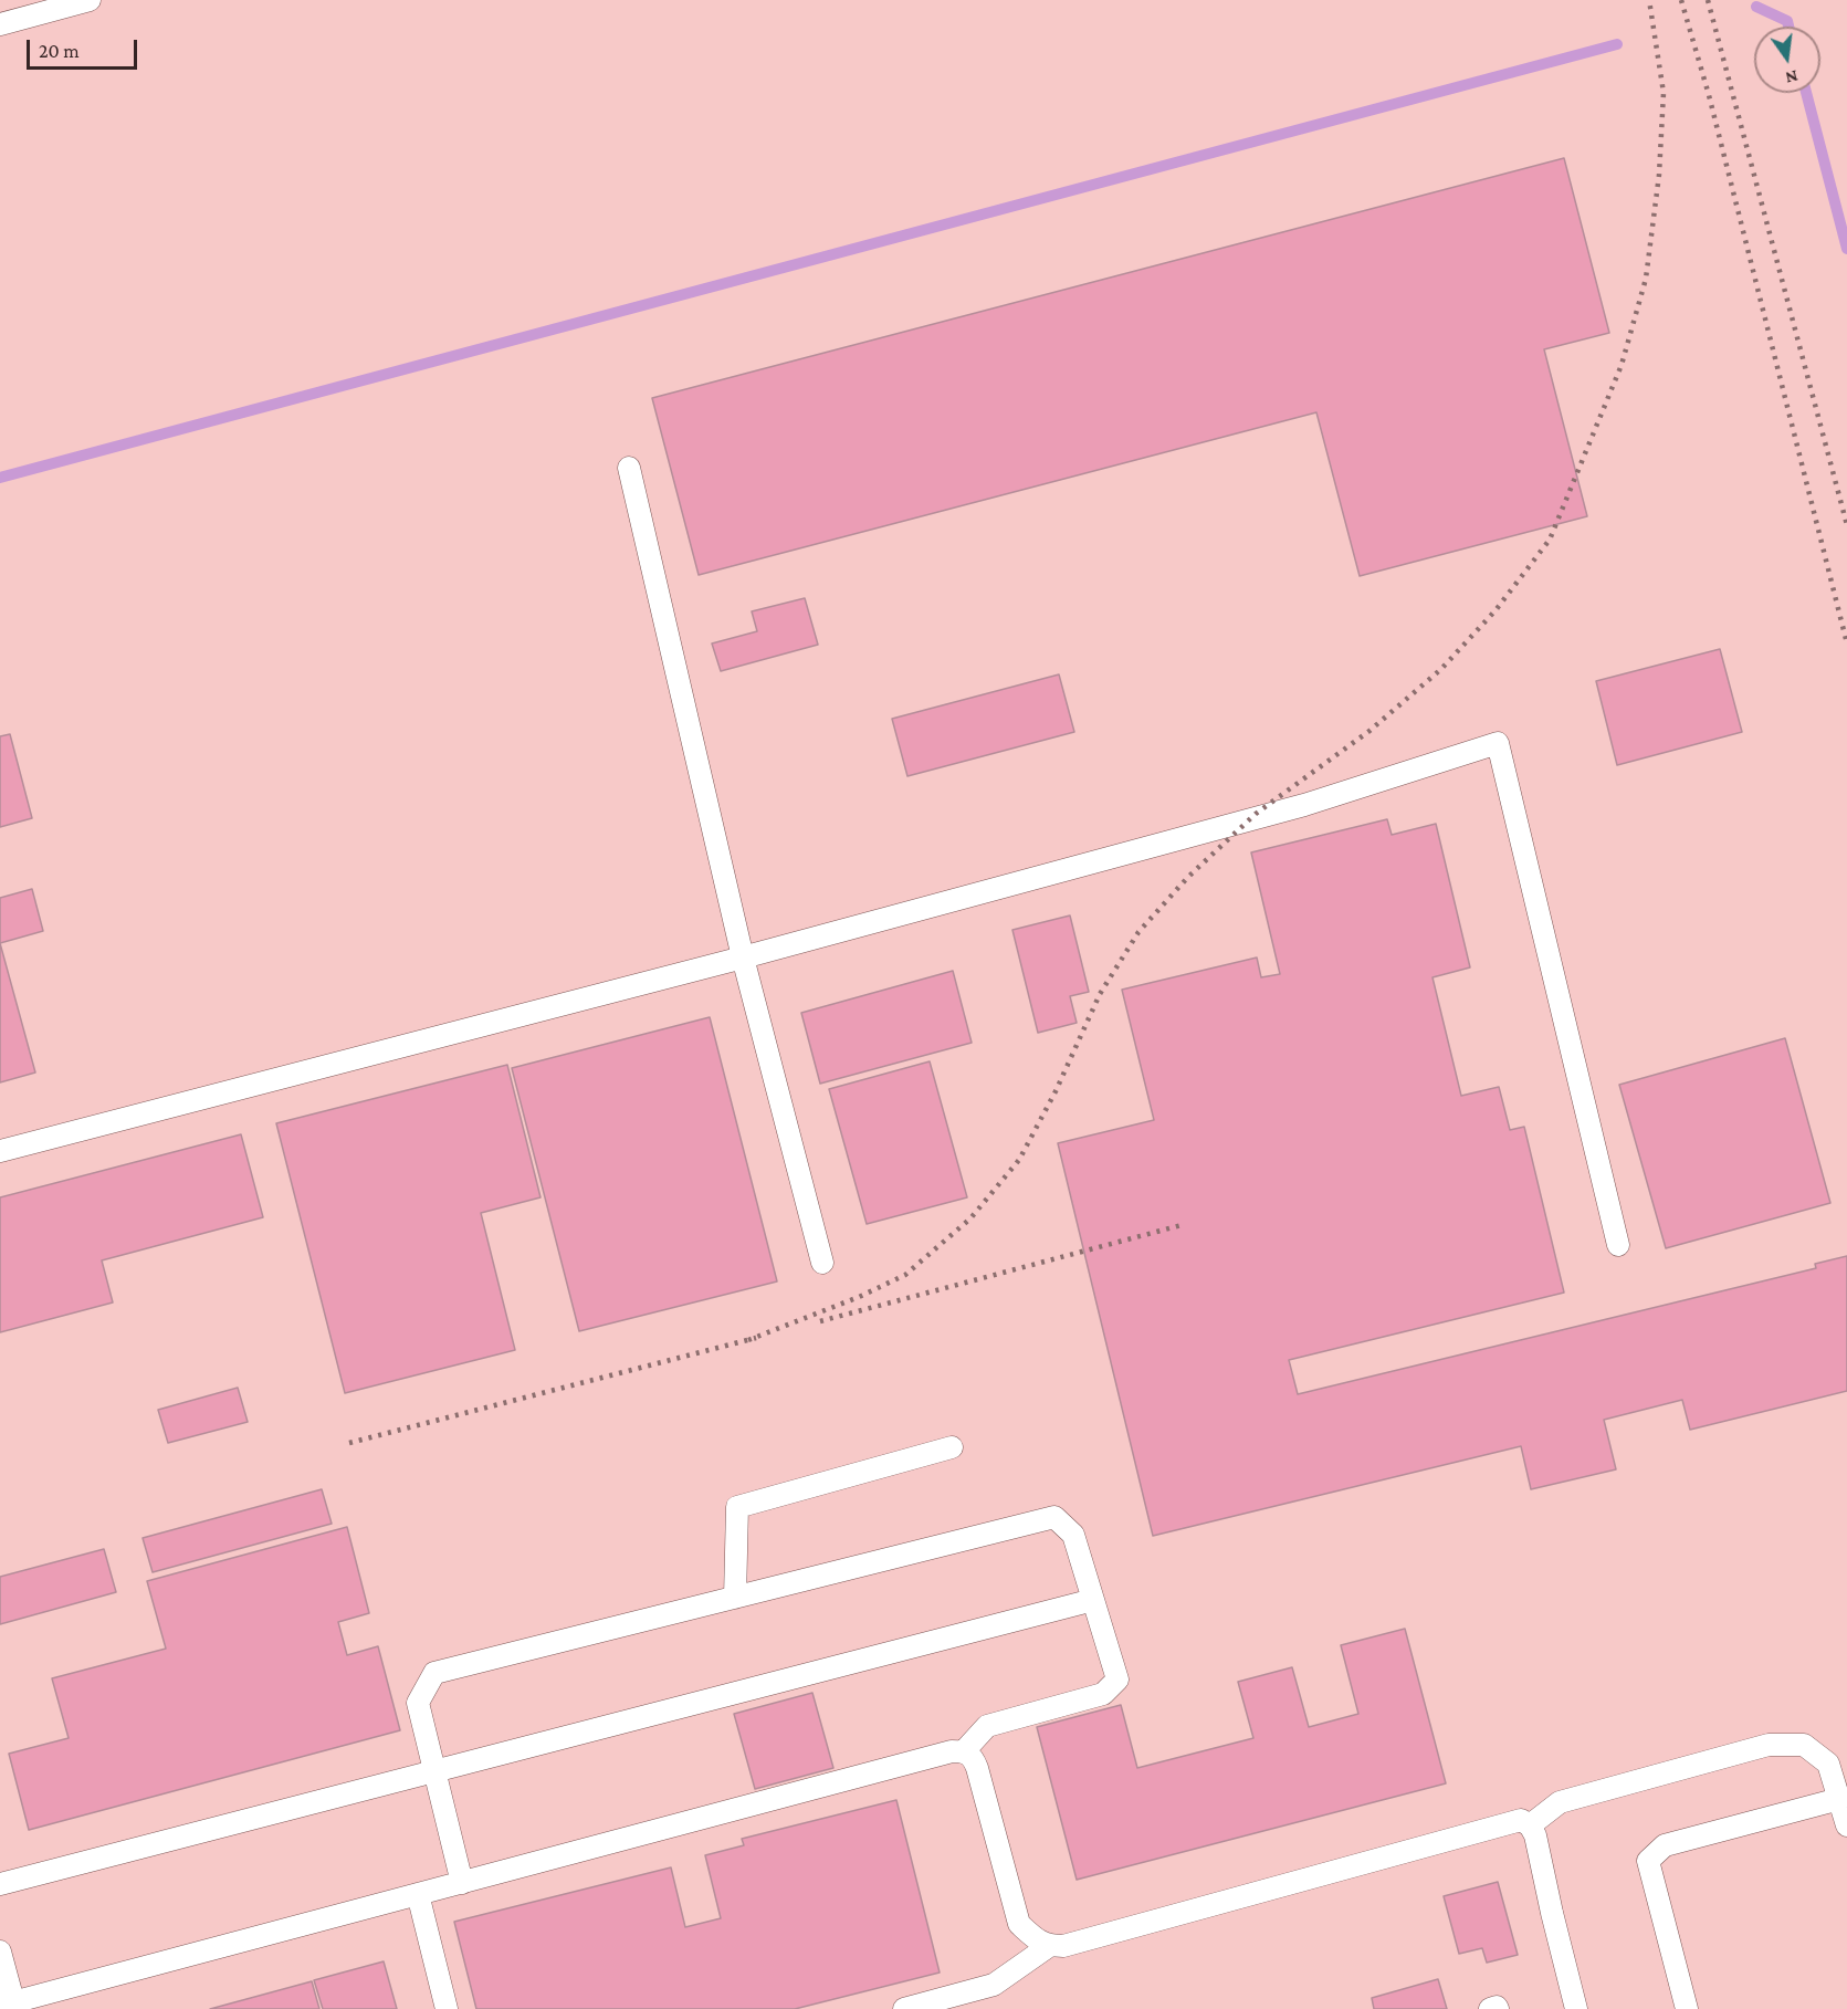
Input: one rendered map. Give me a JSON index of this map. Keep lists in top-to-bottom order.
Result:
{
  "scale_bar": "20 m",
  "north": "bottom"
}
